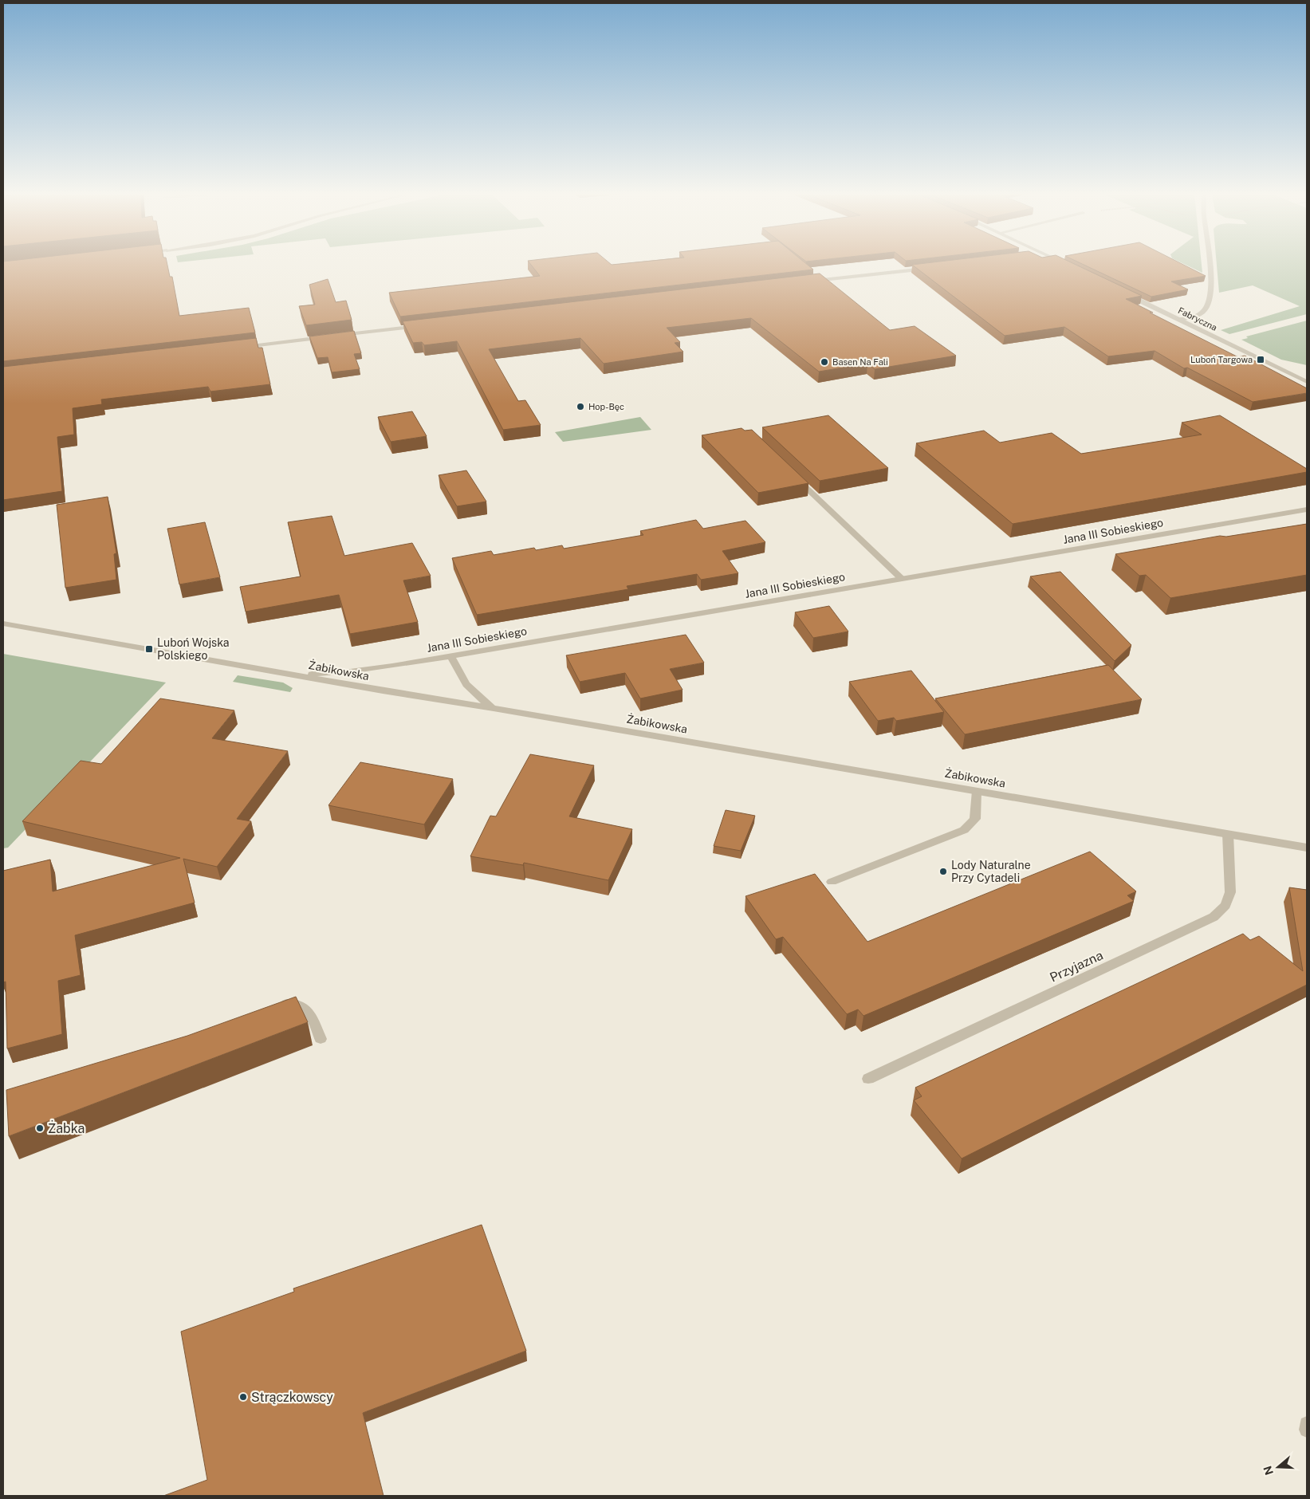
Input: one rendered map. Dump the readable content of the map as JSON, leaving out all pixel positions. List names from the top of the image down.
{
  "streets": {
    "street": [
      "Fabryczna",
      "Jana III Sobieskiego",
      "Żabikowska",
      "Przyjazna"
    ]
  },
  "crossings": [
    ["Jana III Sobieskiego", "Żabikowska"],
    ["Żabikowska", "Przyjazna"]
  ],
  "places": {
    "transit": ["Luboń Targowa", "Luboń Wojska Polskiego"],
    "other": [
      "Basen Na Fali",
      "Hop-Bęc",
      "Lody Naturalne Przy Cytadeli",
      "Żabka",
      "Strączkowscy"
    ]
  },
  "north": "left"
}
